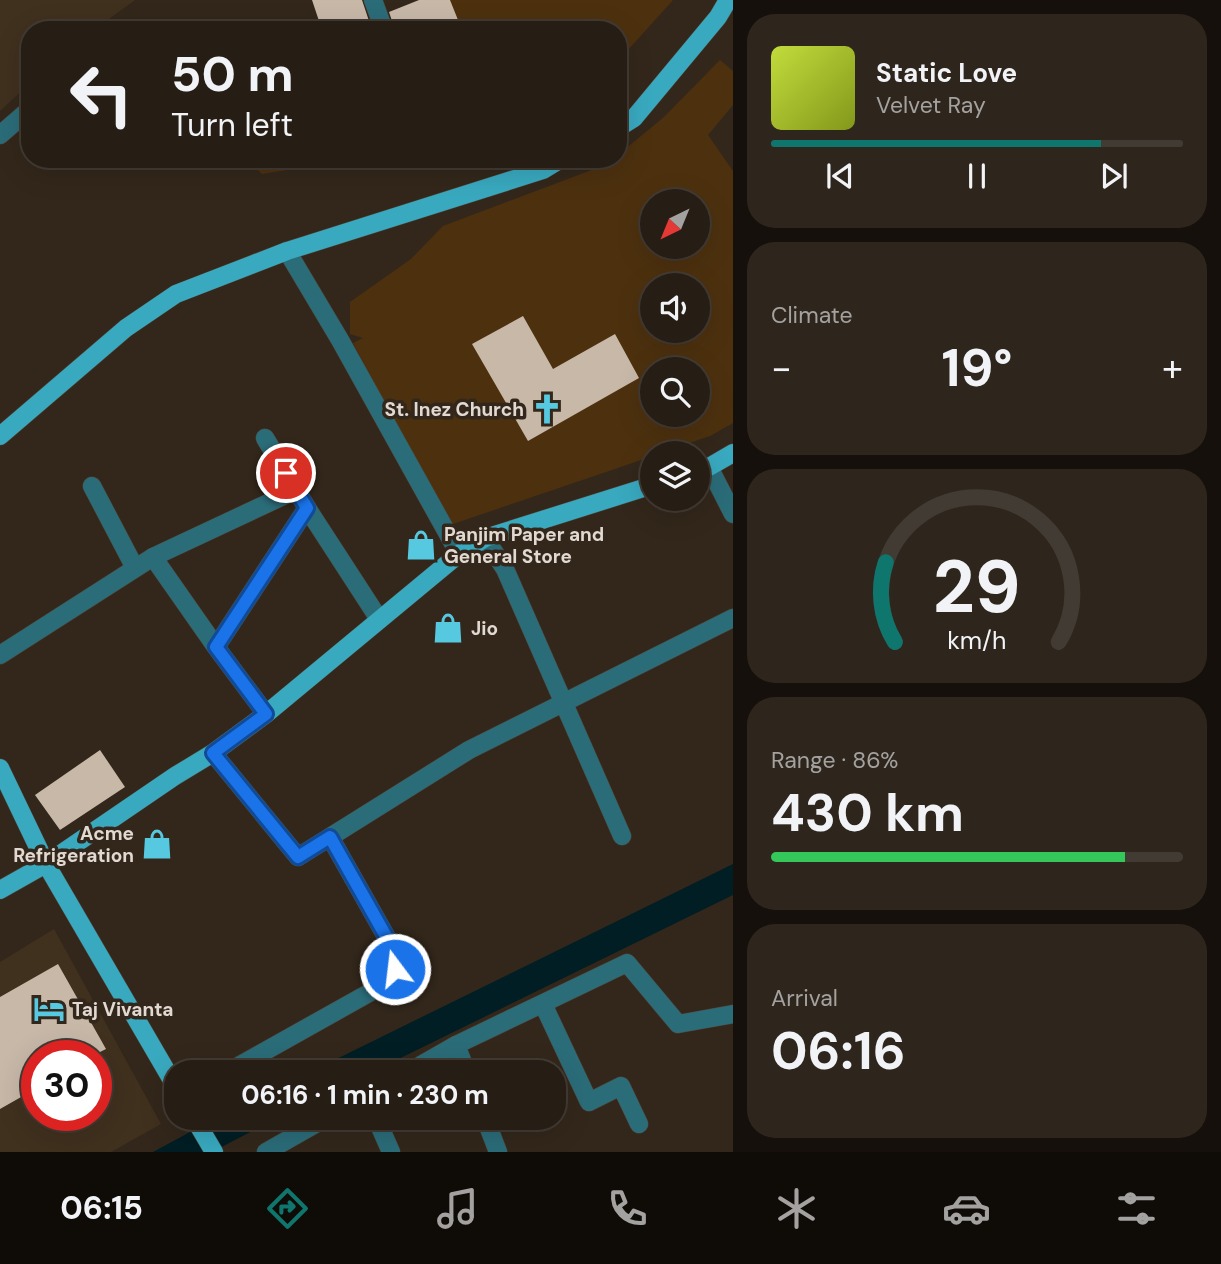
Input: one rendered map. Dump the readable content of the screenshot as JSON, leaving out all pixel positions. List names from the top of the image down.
{
  "places": {
    "church": ["St. Inez Church"],
    "shop": ["Panjim Paper and General Store", "Jio", "Acme Refrigeration"],
    "hotel": ["Taj Vivanta"]
  },
  "north": "bottom left",
  "page": {
    "turn": ["50 m", "Turn left"],
    "song": ["Static Love", "Velvet Ray"],
    "tile": [
      "Climate",
      ["Range · 86%", "430 km"],
      ["Arrival", "06:16"]
    ],
    "heat": ["−", "19°", "+"],
    "limit": "30",
    "trip": "06:16 · 1 min · 230 m",
    "tabs": "06:15",
    "gauge": ["29", "km/h"]
  }
}
